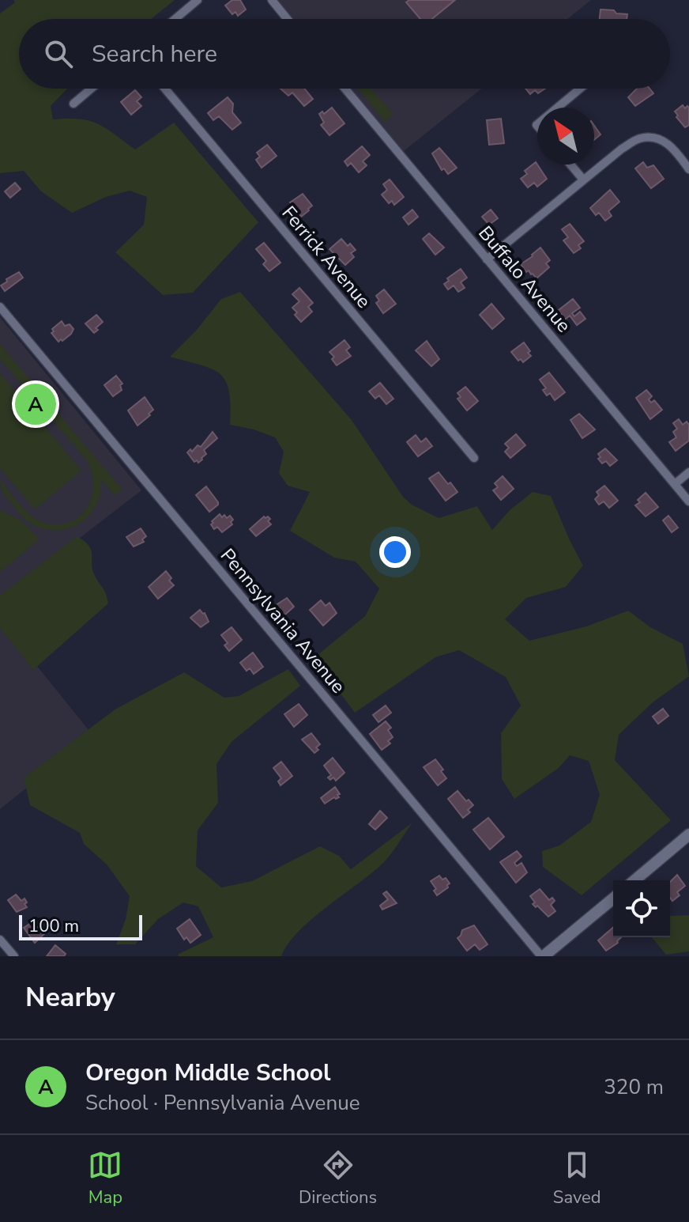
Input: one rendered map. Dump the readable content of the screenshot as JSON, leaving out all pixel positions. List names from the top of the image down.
{
  "streets": {
    "street": ["Ferrick Avenue", "Buffalo Avenue", "Pennsylvania Avenue"]
  },
  "scale_bar": "100 m",
  "north": "top left",
  "page": {
    "search": "Search here",
    "pins": "A",
    "scale": "100 m",
    "heading": "Nearby",
    "list": [
      {
        "mark": "A",
        "name": "Oregon Middle School",
        "note": "School · Pennsylvania Avenue",
        "value": "320 m"
      }
    ],
    "nav": ["Map", "Directions", "Saved"]
  }
}
